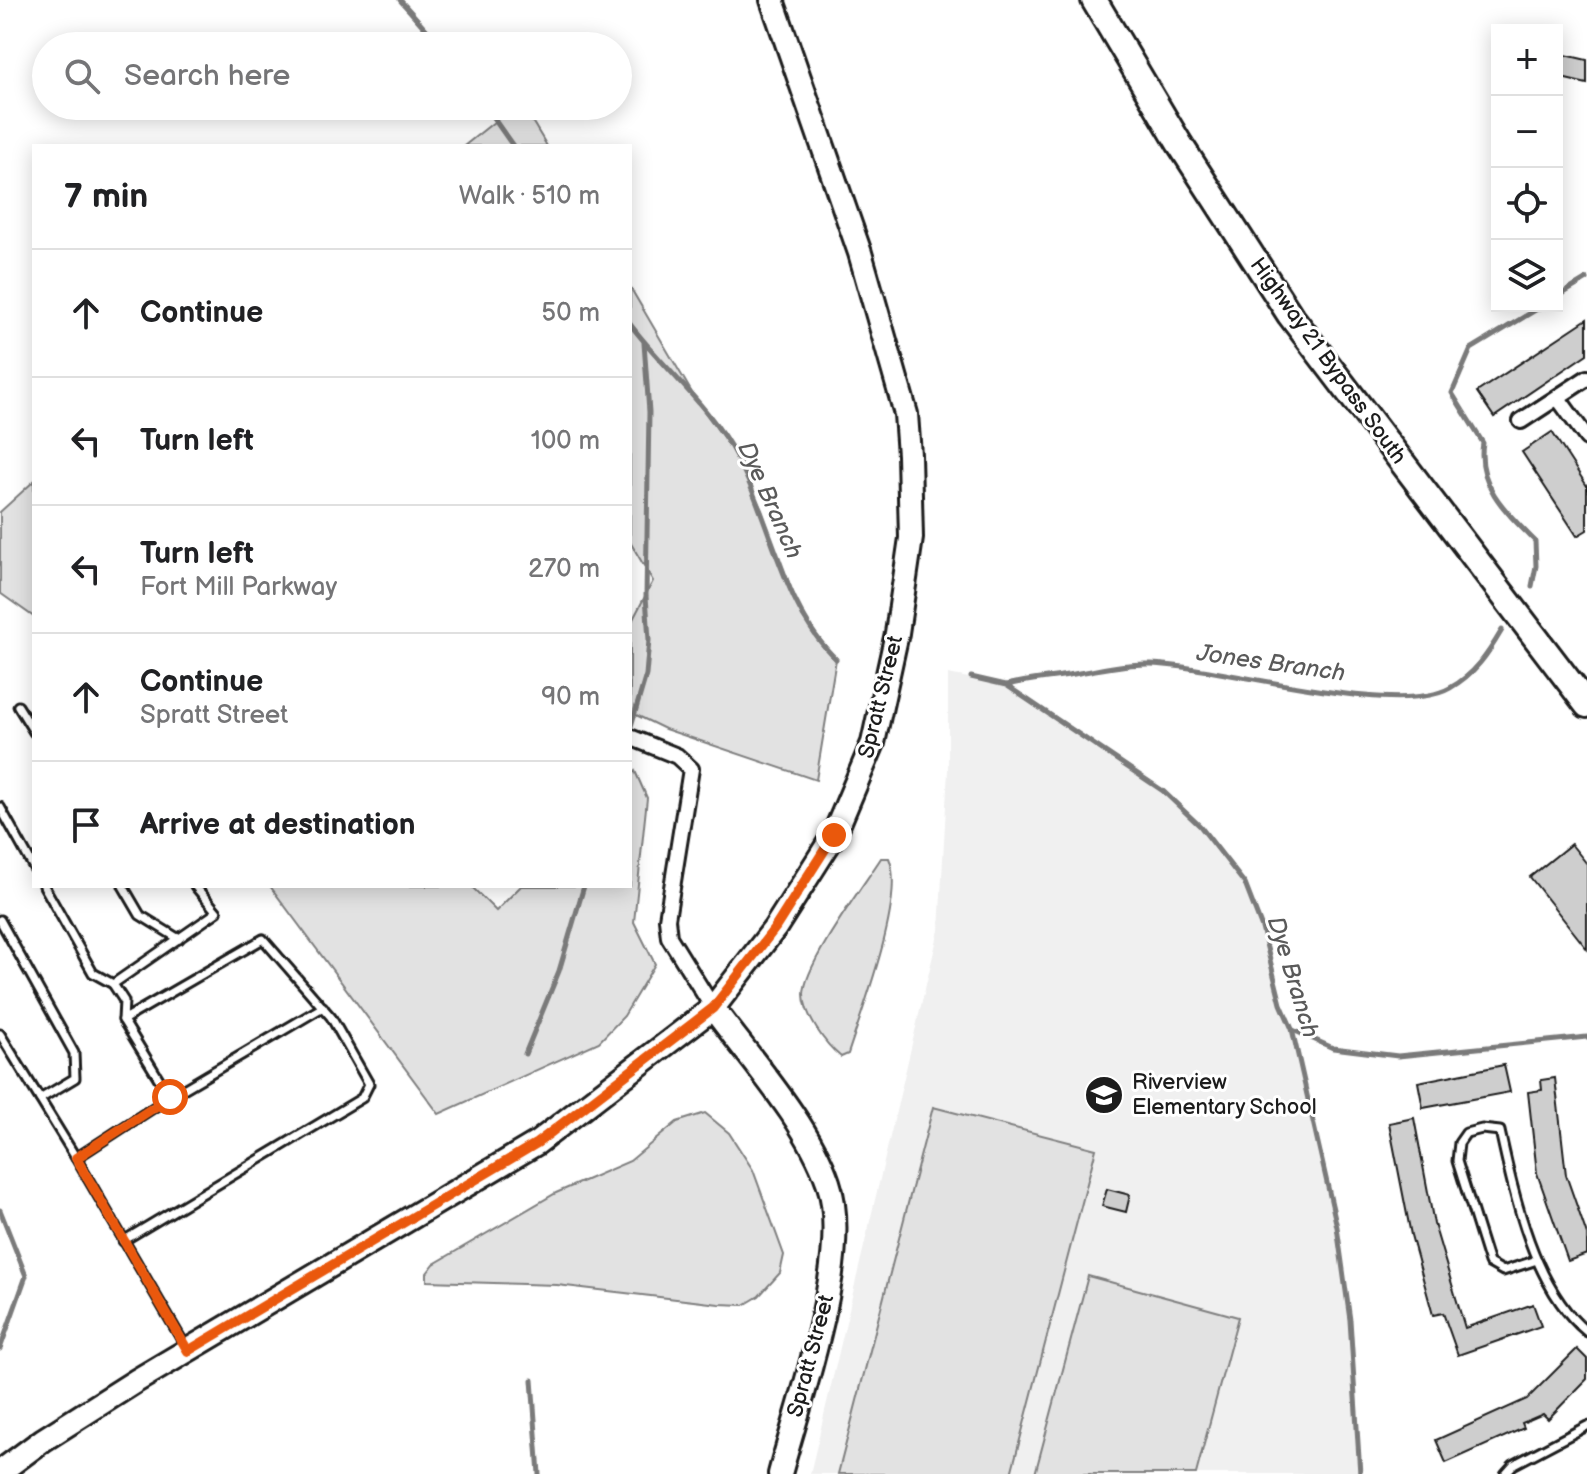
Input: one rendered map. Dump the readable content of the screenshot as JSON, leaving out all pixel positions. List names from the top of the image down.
{
  "streets": {
    "main road": ["Highway 21 Bypass South", "Spratt Street"]
  },
  "water": ["Dye Branch", "Jones Branch"],
  "places": {
    "school or university": ["Riverview Elementary School"]
  },
  "page": {
    "map_buttons": ["+", "−"],
    "search": "Search here",
    "heading": ["7 min", "Walk · 510 m"],
    "list": [
      ["Continue", "50 m"],
      ["Turn left", "100 m"],
      ["Turn left", "Fort Mill Parkway", "270 m"],
      ["Continue", "Spratt Street", "90 m"],
      "Arrive at destination"
    ]
  }
}
